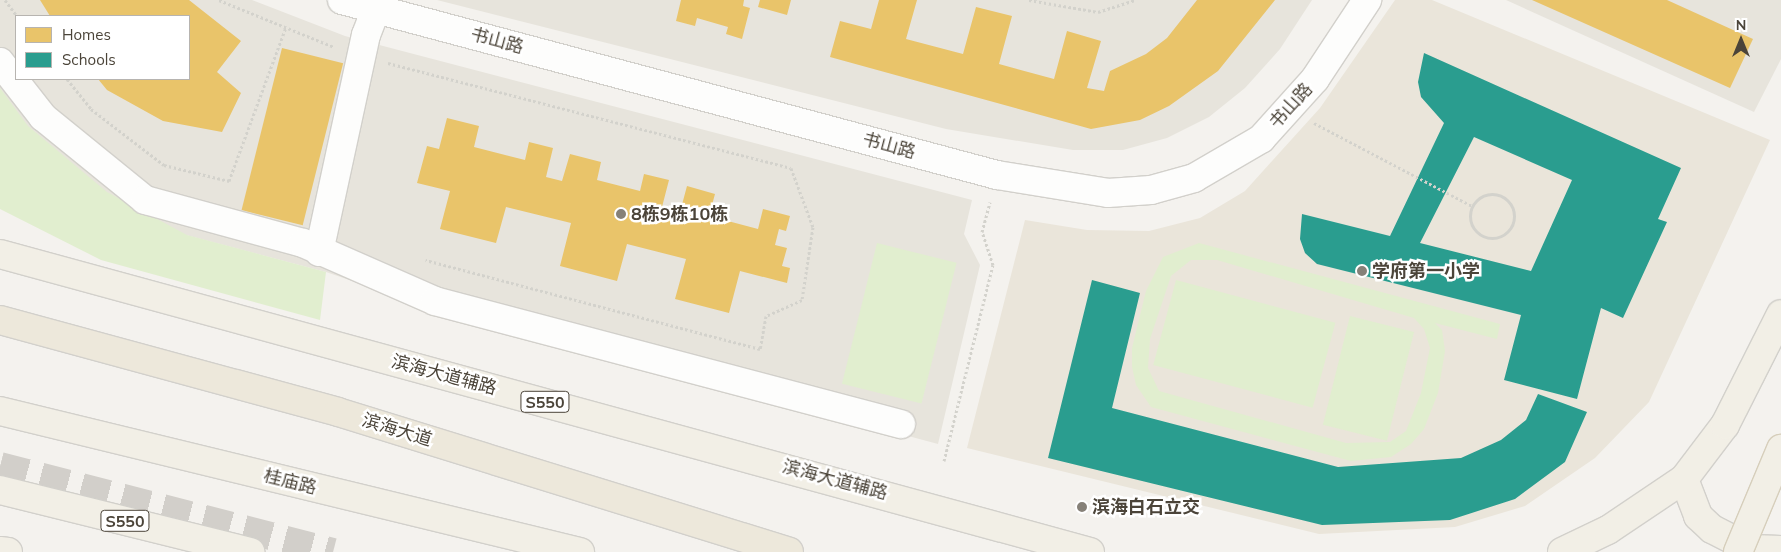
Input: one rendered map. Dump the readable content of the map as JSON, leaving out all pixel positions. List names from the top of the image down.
{
  "streets": {
    "highway": ["滨海大道"],
    "main road": ["滨海大道辅路", "S550", "桂庙路"],
    "street": ["书山路"]
  },
  "places": ["8栋9栋10栋", "学府第一小学", "滨海白石立交"],
  "legend": ["Homes", "Schools"],
  "north": "top"
}
